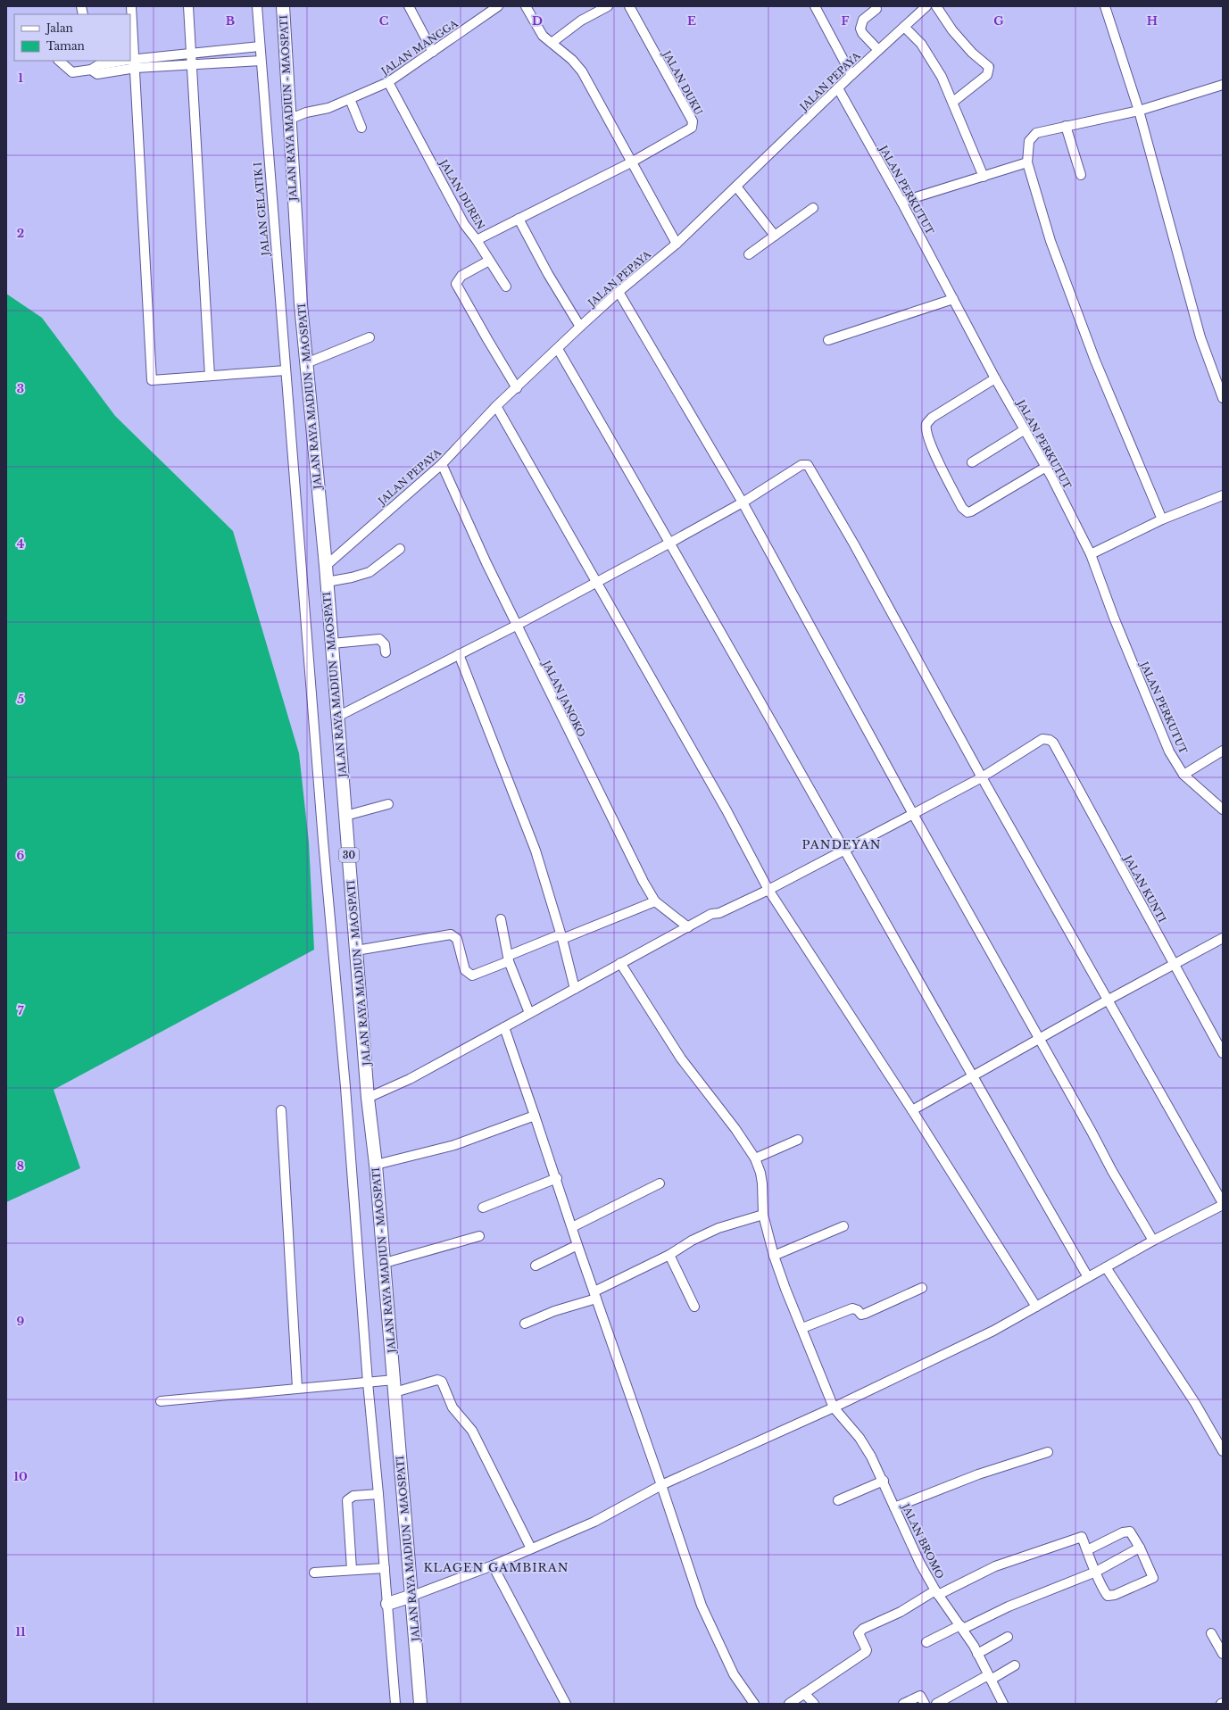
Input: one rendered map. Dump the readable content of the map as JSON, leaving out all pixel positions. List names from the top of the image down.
{
  "streets": {
    "highway": ["JALAN RAYA MADIUN - MAOSPATI", "30"],
    "street": [
      "JALAN MANGGA",
      "JALAN PEPAYA",
      "JALAN DUKU",
      "JALAN PERKUTUT",
      "JALAN DUREN",
      "JALAN GELATIK I",
      "JALAN JANOKO",
      "JALAN KUNTI",
      "JALAN BROMO"
    ]
  },
  "crossings": [
    ["JALAN MANGGA", "JALAN RAYA MADIUN - MAOSPATI"],
    ["JALAN MANGGA", "JALAN DUREN"],
    ["JALAN PEPAYA", "JALAN RAYA MADIUN - MAOSPATI"],
    ["JALAN PEPAYA", "JALAN PERKUTUT"],
    ["JALAN PEPAYA", "JALAN JANOKO"],
    ["JALAN DUKU", "JALAN DUREN"]
  ],
  "districts": ["PANDEYAN", "KLAGEN GAMBIRAN"],
  "legend": ["Jalan", "Taman"],
  "grid": {
    "columns": [
      "B",
      "C",
      "D",
      "E",
      "F",
      "G",
      "H"
    ],
    "rows": [
      "1",
      "2",
      "3",
      "4",
      "5",
      "6",
      "7",
      "8",
      "9",
      "10",
      "11"
    ]
  }
}
